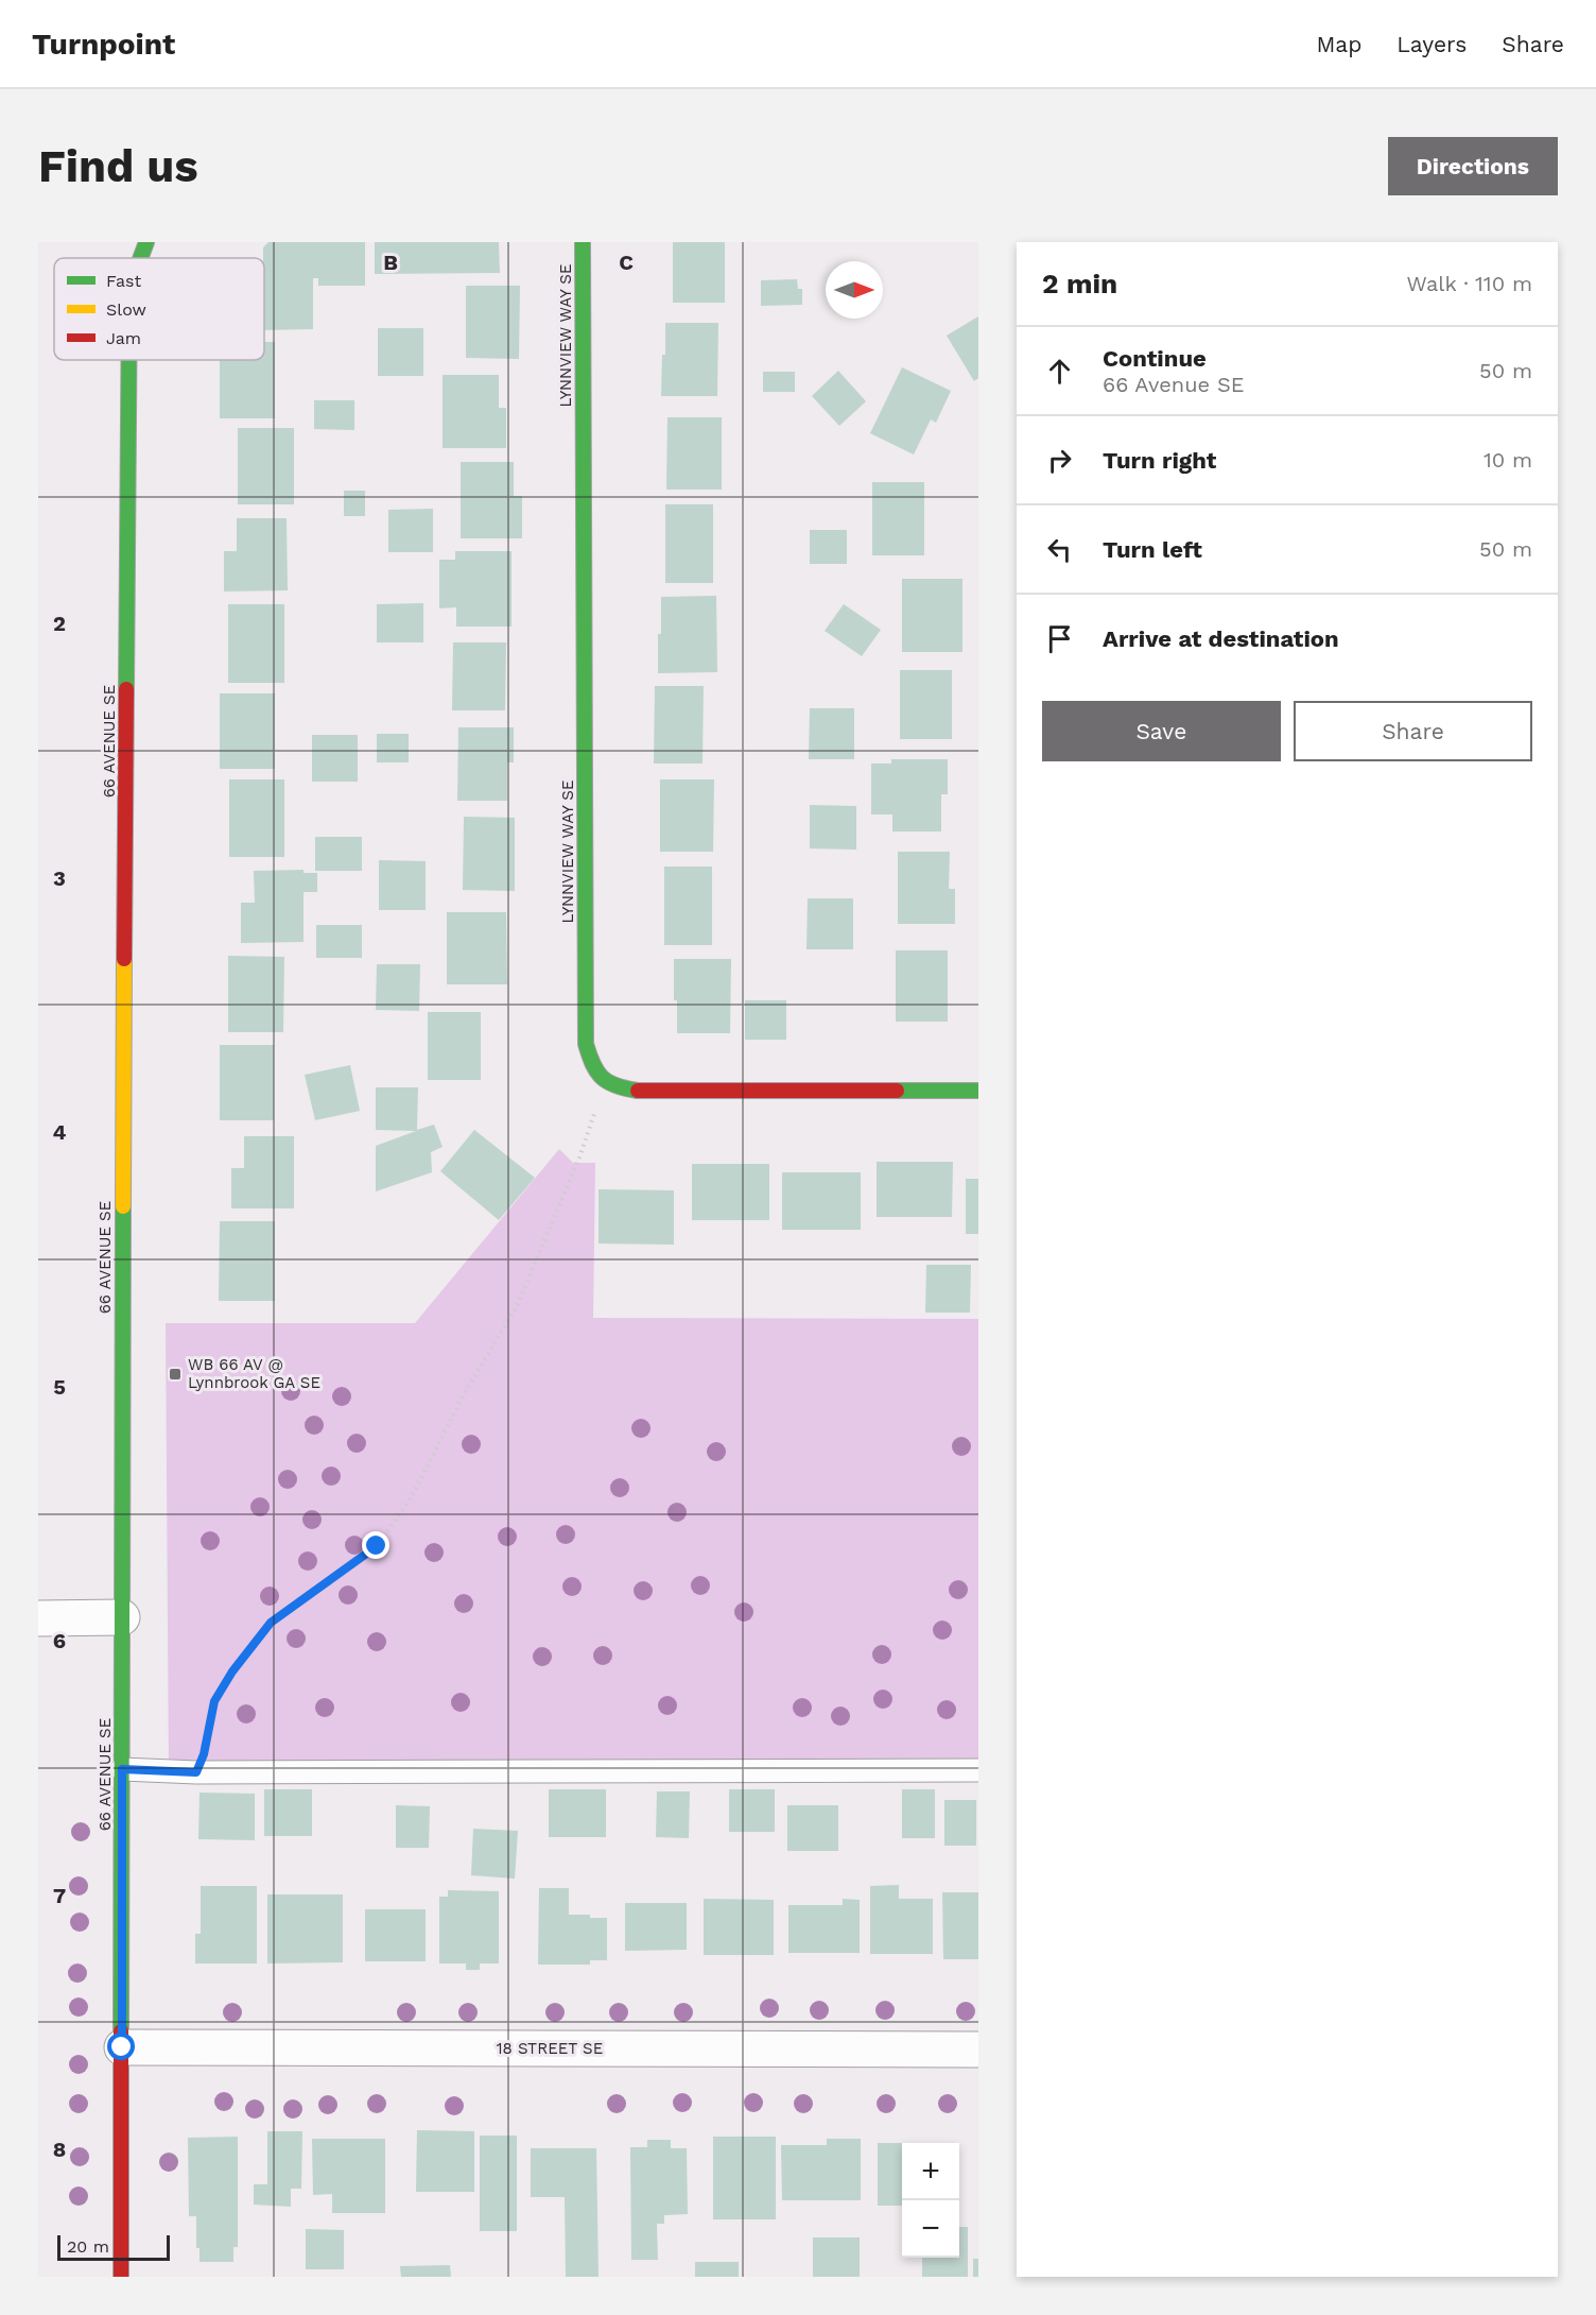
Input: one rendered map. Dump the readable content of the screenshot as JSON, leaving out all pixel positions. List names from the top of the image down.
{
  "streets": {
    "street": ["LYNNVIEW WAY SE", "66 AVENUE SE", "18 STREET SE"]
  },
  "crossings": [
    ["66 AVENUE SE", "18 STREET SE"]
  ],
  "places": {
    "transit": ["WB 66 AV @ Lynnbrook GA SE"]
  },
  "legend": ["Fast", "Slow", "Jam"],
  "scale_bar": "20 m",
  "north": "right",
  "page": {
    "header": "Turnpoint",
    "nav": ["Map", "Layers", "Share"],
    "buttons": [
      "Directions",
      ["Save", "Share"]
    ],
    "title": "Find us",
    "heading": ["2 min", "Walk · 110 m"],
    "list": [
      ["Continue", "66 Avenue SE", "50 m"],
      ["Turn right", "10 m"],
      ["Turn left", "50 m"],
      "Arrive at destination"
    ],
    "map_buttons": ["+", "−"],
    "scale": "20 m"
  },
  "grid": {
    "columns": ["B", "C"],
    "rows": [
      "2",
      "3",
      "4",
      "5",
      "6",
      "7",
      "8"
    ]
  }
}
